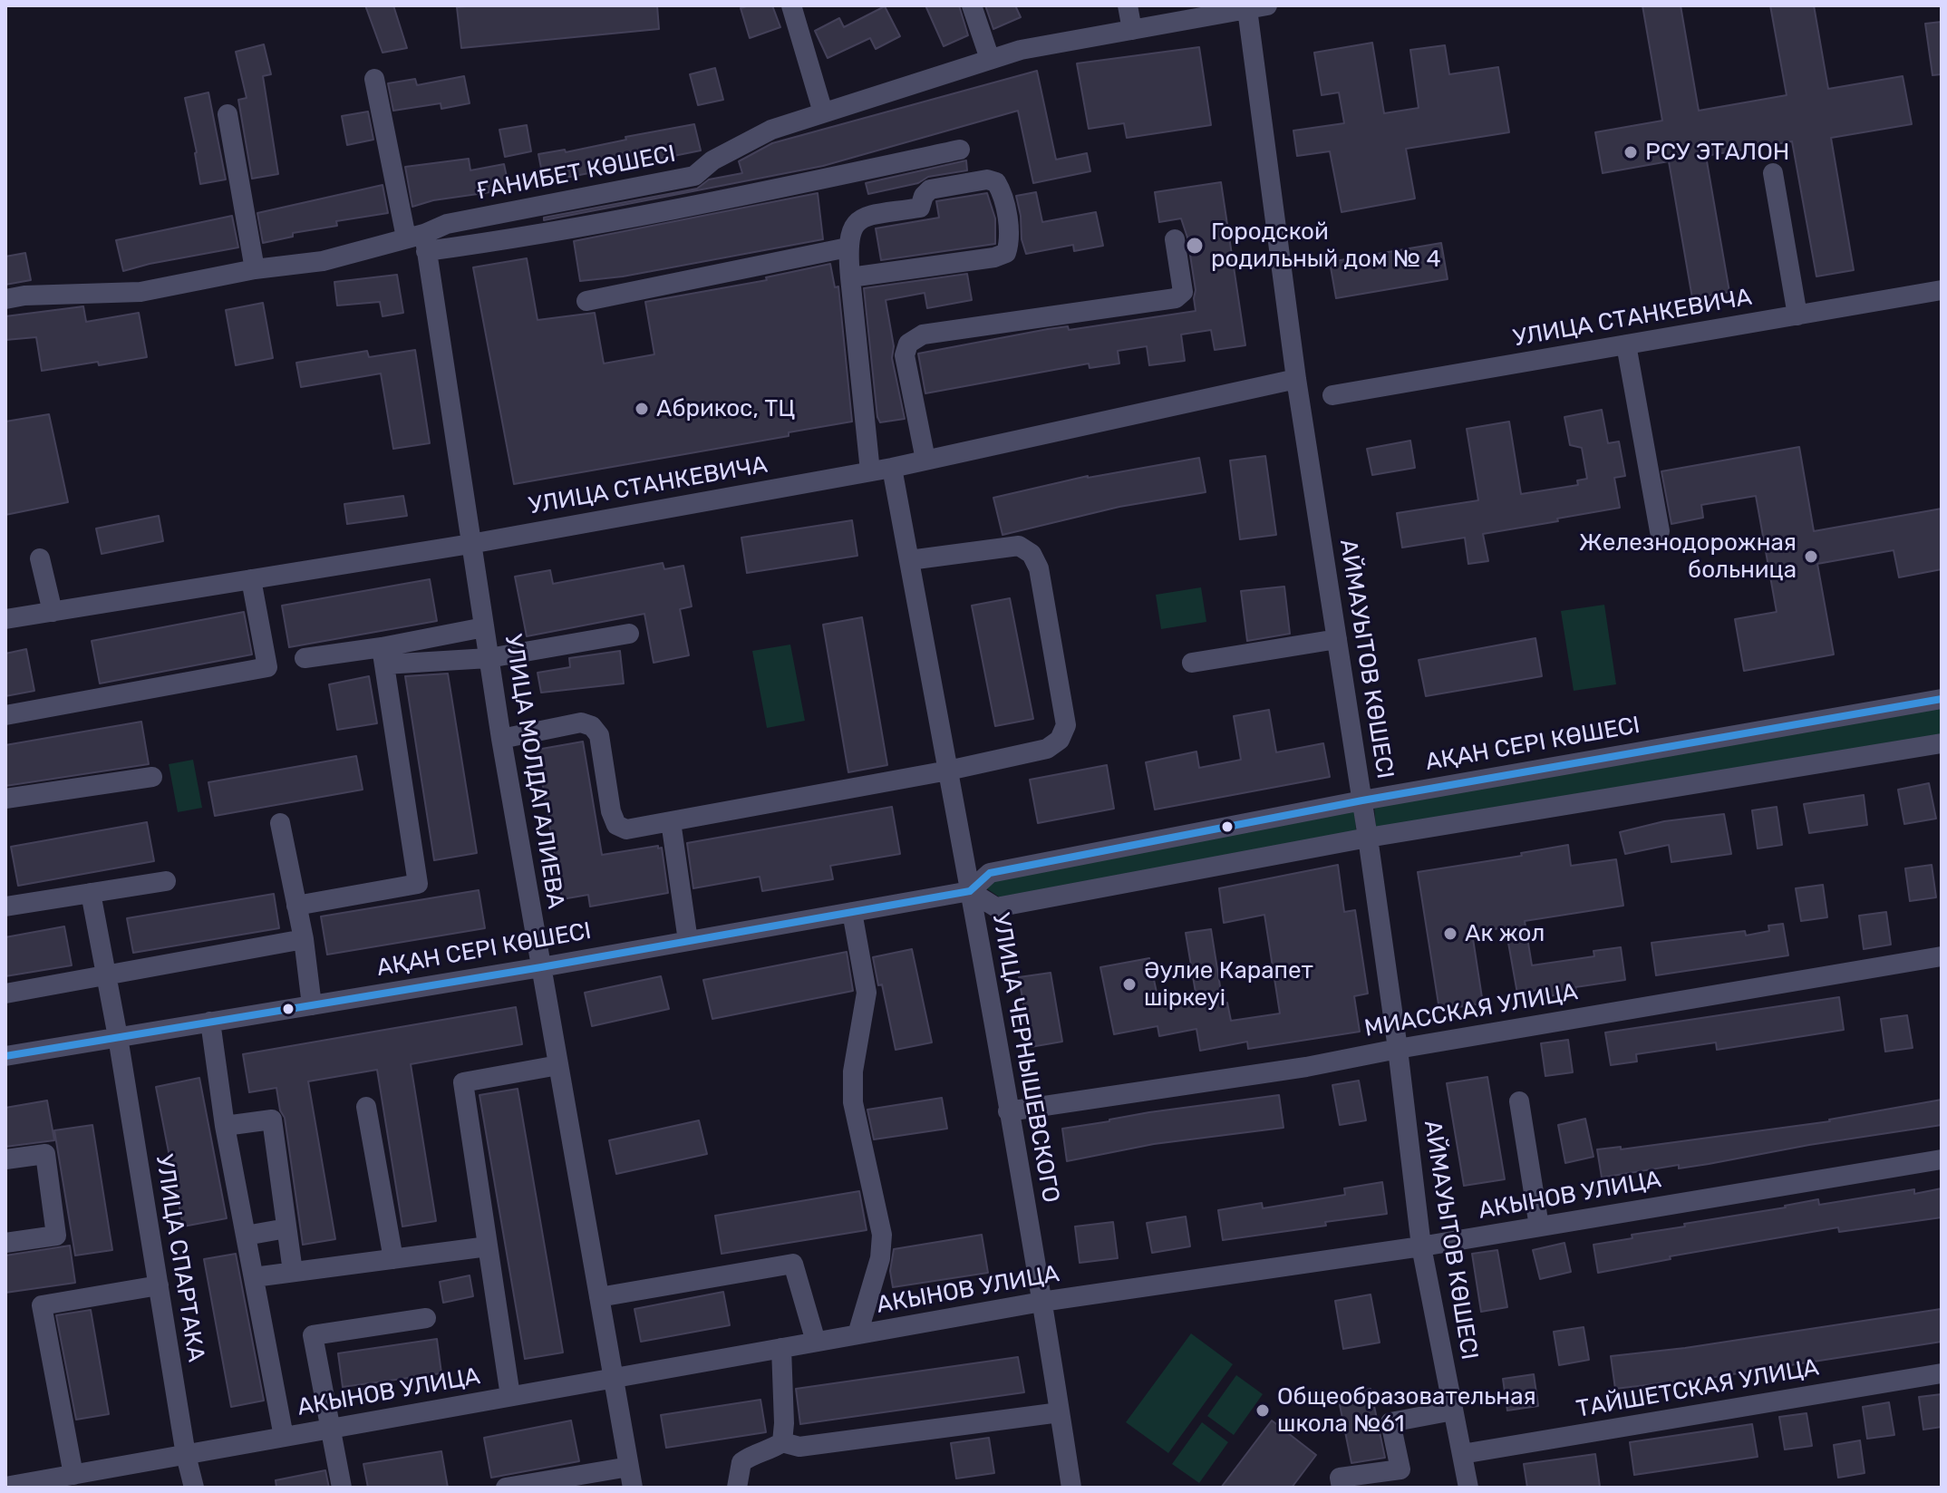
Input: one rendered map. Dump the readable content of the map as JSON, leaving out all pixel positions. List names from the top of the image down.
{
  "streets": {
    "street": [
      "ҒАНИБЕТ КӨШЕСІ",
      "УЛИЦА СТАНКЕВИЧА",
      "АЙМАУЫТОВ КӨШЕСІ",
      "АҚАН СЕРІ КӨШЕСІ",
      "УЛИЦА МОЛДАГАЛИЕВА",
      "МИАССКАЯ УЛИЦА",
      "УЛИЦА ЧЕРНЫШЕВСКОГО",
      "АКЫНОВ УЛИЦА",
      "УЛИЦА СПАРТАКА",
      "ТАЙШЕТСКАЯ УЛИЦА"
    ]
  },
  "crossings": [
    ["ҒАНИБЕТ КӨШЕСІ", "АЙМАУЫТОВ КӨШЕСІ"],
    ["ҒАНИБЕТ КӨШЕСІ", "УЛИЦА МОЛДАГАЛИЕВА"],
    ["УЛИЦА СТАНКЕВИЧА", "АЙМАУЫТОВ КӨШЕСІ"],
    ["УЛИЦА СТАНКЕВИЧА", "УЛИЦА МОЛДАГАЛИЕВА"],
    ["УЛИЦА СТАНКЕВИЧА", "УЛИЦА ЧЕРНЫШЕВСКОГО"],
    ["АЙМАУЫТОВ КӨШЕСІ", "АҚАН СЕРІ КӨШЕСІ"],
    ["АЙМАУЫТОВ КӨШЕСІ", "МИАССКАЯ УЛИЦА"],
    ["АЙМАУЫТОВ КӨШЕСІ", "АКЫНОВ УЛИЦА"],
    ["АЙМАУЫТОВ КӨШЕСІ", "ТАЙШЕТСКАЯ УЛИЦА"],
    ["АҚАН СЕРІ КӨШЕСІ", "УЛИЦА МОЛДАГАЛИЕВА"],
    ["АҚАН СЕРІ КӨШЕСІ", "УЛИЦА ЧЕРНЫШЕВСКОГО"],
    ["АҚАН СЕРІ КӨШЕСІ", "УЛИЦА СПАРТАКА"],
    ["УЛИЦА МОЛДАГАЛИЕВА", "АКЫНОВ УЛИЦА"],
    ["МИАССКАЯ УЛИЦА", "УЛИЦА ЧЕРНЫШЕВСКОГО"],
    ["УЛИЦА ЧЕРНЫШЕВСКОГО", "АКЫНОВ УЛИЦА"],
    ["АКЫНОВ УЛИЦА", "УЛИЦА СПАРТАКА"]
  ],
  "places": [
    "РСУ ЭТАЛОН",
    "Городской родильный дом № 4",
    "Абрикос, ТЦ",
    "Железнодорожная больница",
    "Ак жол",
    "Әулие Карапет шіркеуі",
    "Общеобразовательная школа №61"
  ]
}
